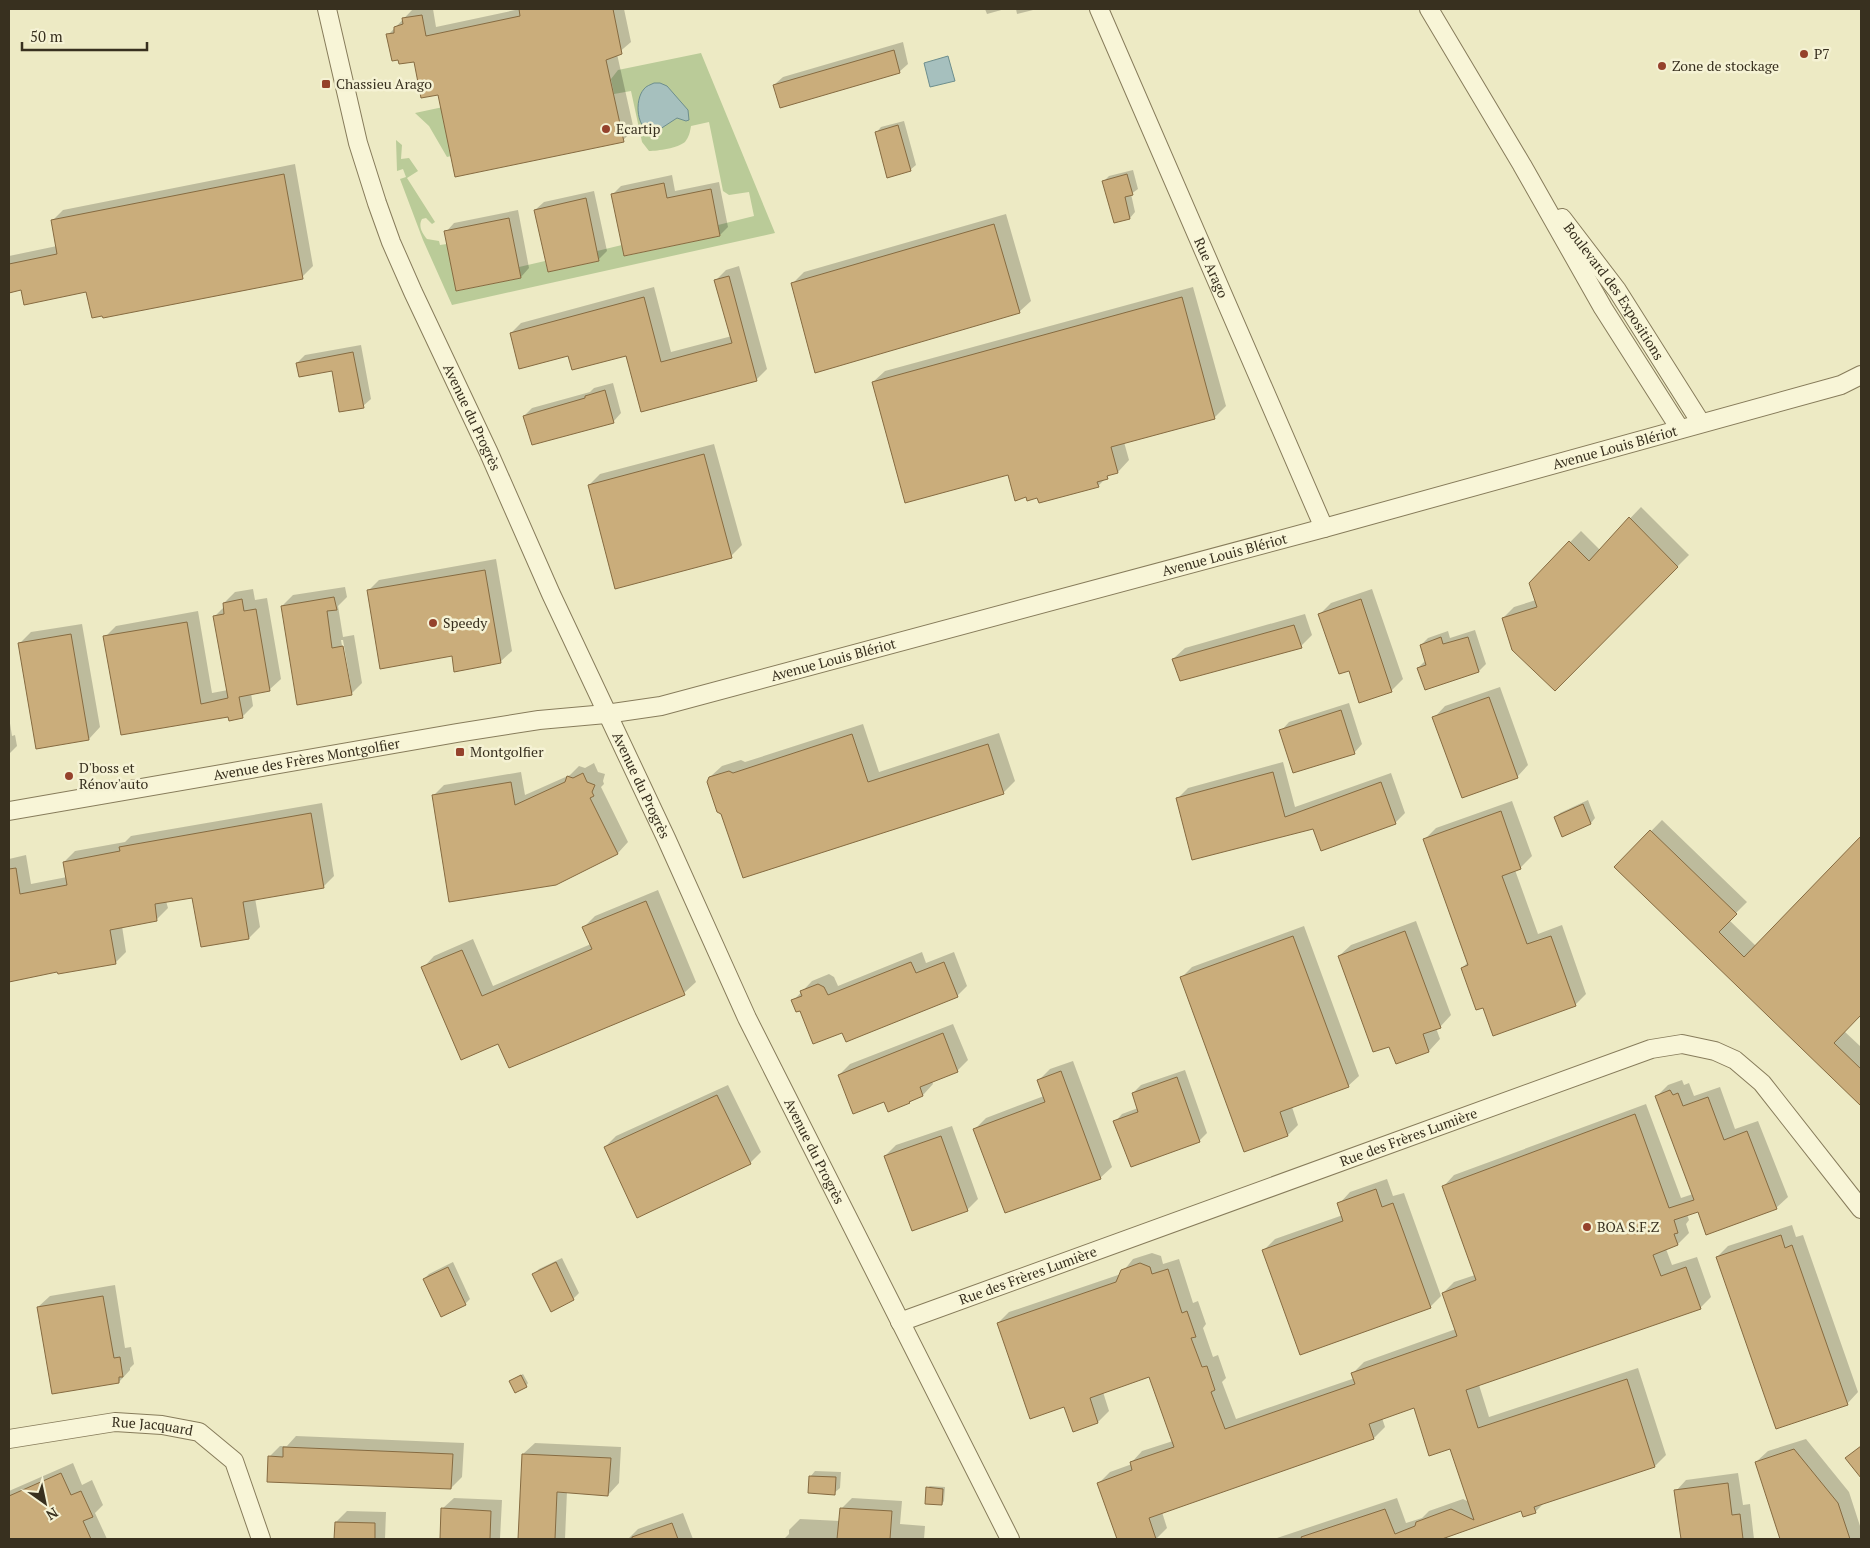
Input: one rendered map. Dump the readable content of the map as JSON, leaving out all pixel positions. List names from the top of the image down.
{
  "streets": {
    "street": [
      "Rue Arago",
      "Boulevard des Expositions",
      "Avenue du Progrès",
      "Avenue Louis Blériot",
      "Avenue des Frères Montgolfier",
      "Rue des Frères Lumière",
      "Rue Jacquard"
    ]
  },
  "crossings": [
    ["Rue Arago", "Avenue Louis Blériot"],
    ["Boulevard des Expositions", "Avenue Louis Blériot"],
    ["Avenue du Progrès", "Avenue Louis Blériot"],
    ["Avenue du Progrès", "Avenue des Frères Montgolfier"],
    ["Avenue du Progrès", "Rue des Frères Lumière"],
    ["Avenue Louis Blériot", "Avenue des Frères Montgolfier"]
  ],
  "places": {
    "other": [
      "P7",
      "Zone de stockage",
      "Ecartip",
      "Speedy",
      "D'boss et Rénov'auto",
      "BOA S.F.Z"
    ],
    "transit": ["Chassieu Arago", "Montgolfier"]
  },
  "scale_bar": "50 m",
  "north": "bottom right"
}
